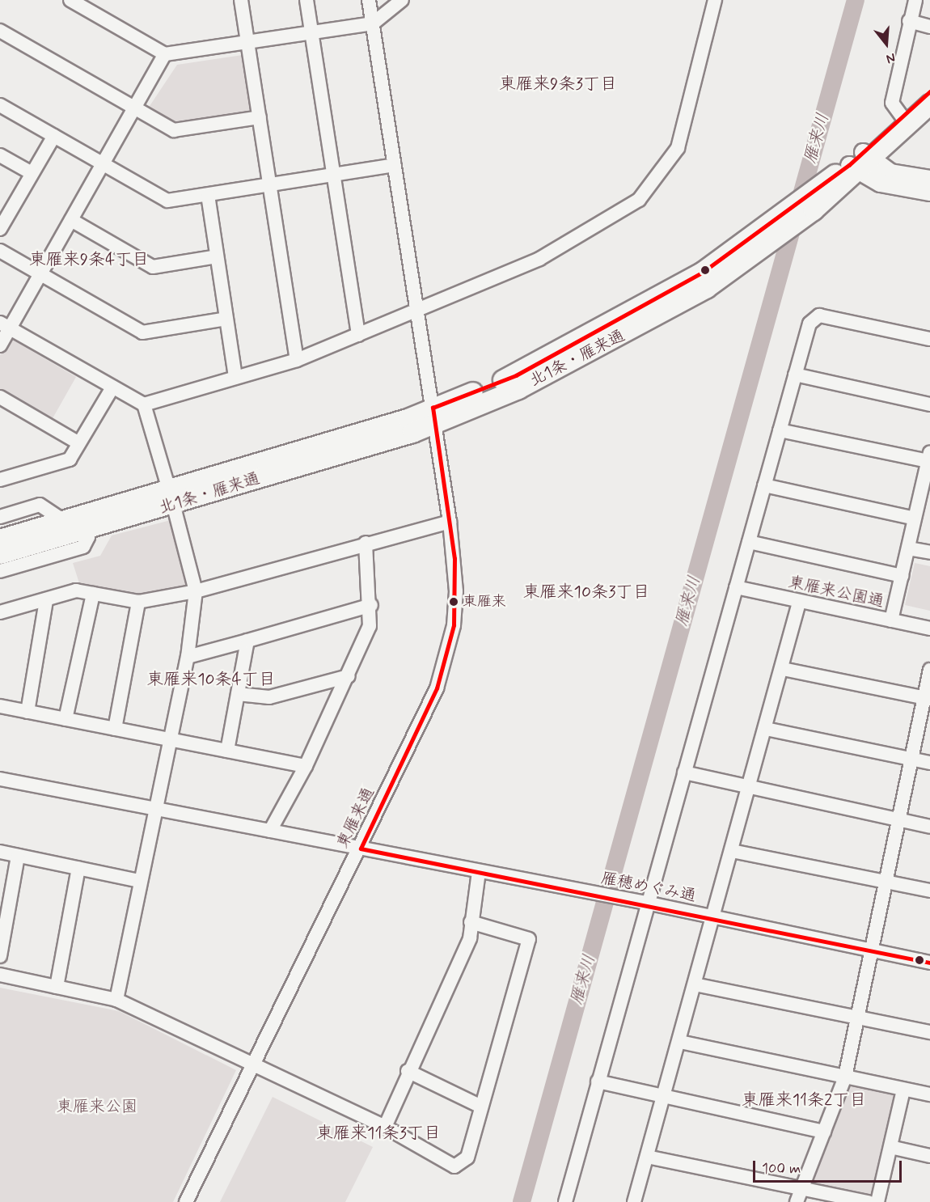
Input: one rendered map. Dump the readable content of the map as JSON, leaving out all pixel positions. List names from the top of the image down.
{
  "streets": {
    "highway": ["北1条・雁来通"],
    "street": ["東雁来公園通", "東雁来通", "雁穂めぐみ通"]
  },
  "crossings": [
    ["北1条・雁来通", "東雁来通"],
    ["東雁来通", "雁穂めぐみ通"]
  ],
  "districts": [
    "東雁来9条3丁目",
    "東雁来9条4丁目",
    "東雁来10条3丁目",
    "東雁来10条4丁目",
    "東雁来11条2丁目",
    "東雁来11条3丁目"
  ],
  "water": ["雁来川"],
  "parks": ["東雁来公園"],
  "places": ["東雁来"],
  "scale_bar": "100 m",
  "north": "bottom"
}
